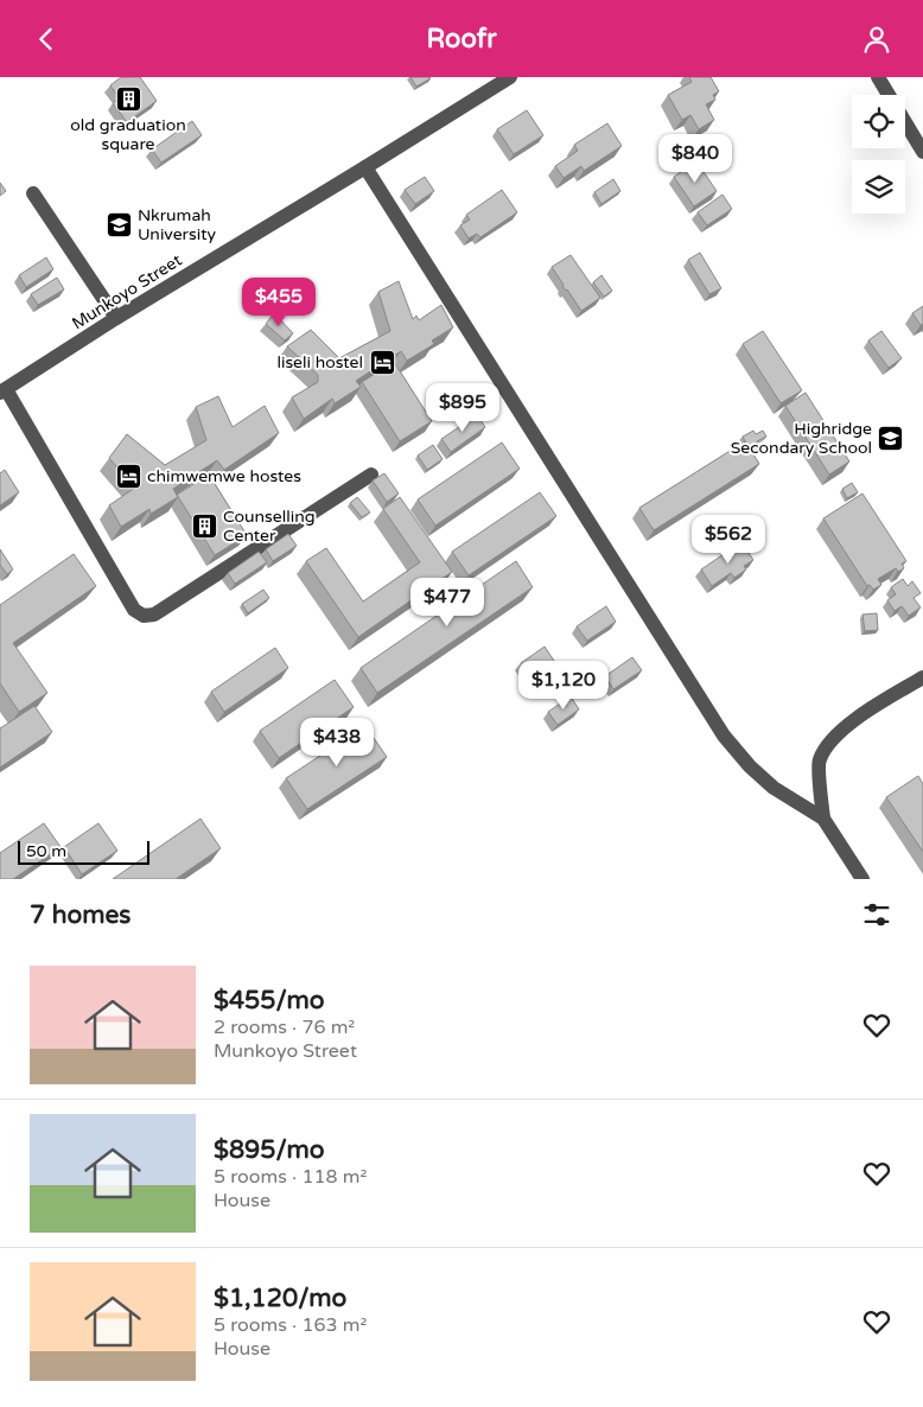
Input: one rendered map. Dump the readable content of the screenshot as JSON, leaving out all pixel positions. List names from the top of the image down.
{
  "streets": {
    "street": ["Munkoyo Street"]
  },
  "places": {
    "building": ["old graduation square", "Counselling Center"],
    "school or university": ["Nkrumah University", "Highridge Secondary School"],
    "hotel": ["liseli hostel", "chimwemwe hostes"]
  },
  "scale_bar": "50 m",
  "page": {
    "header": "Roofr",
    "price": [
      "$840",
      "$455",
      "$895",
      "$562",
      "$477",
      "$1,120",
      "$438"
    ],
    "scale": "50 m",
    "heading": "7 homes",
    "list": [
      {
        "name": "$455/mo",
        "note": "2 rooms · 76 m² · Munkoyo Street"
      },
      {
        "name": "$895/mo",
        "note": "5 rooms · 118 m² · House"
      },
      {
        "name": "$1,120/mo",
        "note": "5 rooms · 163 m² · House"
      }
    ]
  }
}
